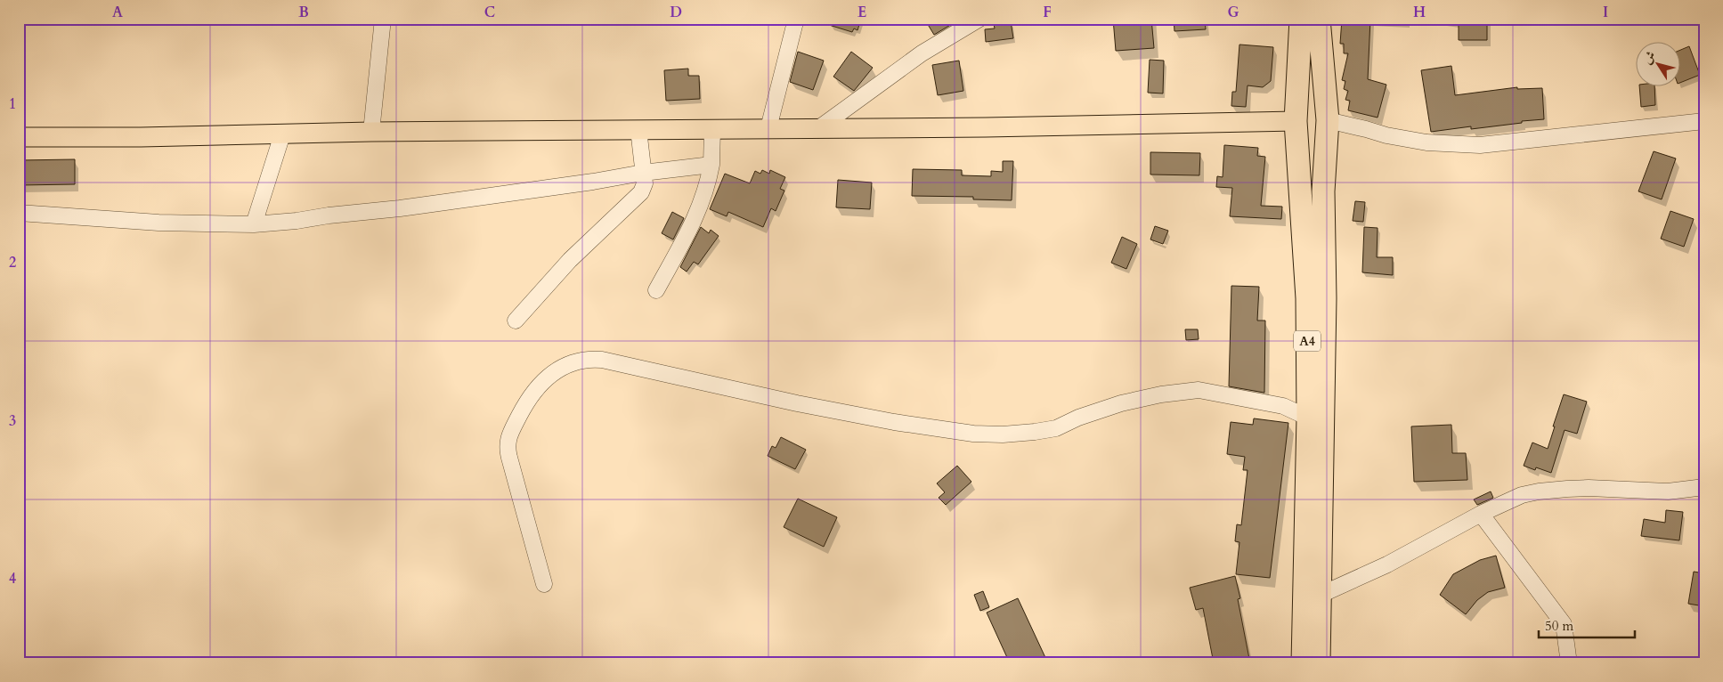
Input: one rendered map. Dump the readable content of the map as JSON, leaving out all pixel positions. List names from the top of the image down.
{
  "streets": {
    "highway": ["A4"]
  },
  "scale_bar": "50 m",
  "north": "top left",
  "grid": {
    "columns": [
      "A",
      "B",
      "C",
      "D",
      "E",
      "F",
      "G",
      "H",
      "I"
    ],
    "rows": [
      "1",
      "2",
      "3",
      "4"
    ]
  }
}
